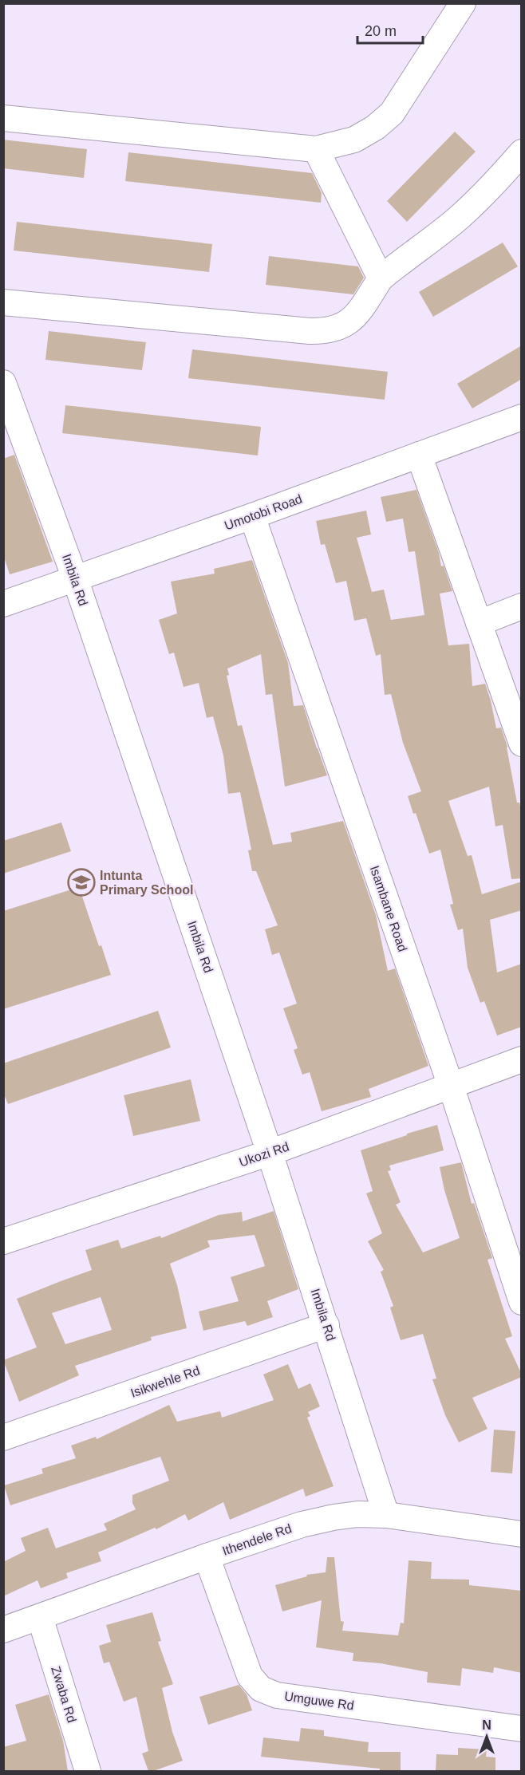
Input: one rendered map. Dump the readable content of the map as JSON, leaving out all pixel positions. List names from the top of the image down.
{
  "streets": {
    "street": [
      "Umotobi Road",
      "Imbila Rd",
      "Isambane Road",
      "Ukozi Rd",
      "Isikwehle Rd",
      "Ithendele Rd",
      "Zwaba Rd",
      "Umguwe Rd"
    ]
  },
  "crossings": [
    ["Umotobi Road", "Imbila Rd"],
    ["Umotobi Road", "Isambane Road"],
    ["Imbila Rd", "Ukozi Rd"],
    ["Imbila Rd", "Isikwehle Rd"],
    ["Imbila Rd", "Ithendele Rd"],
    ["Isambane Road", "Ukozi Rd"],
    ["Ithendele Rd", "Zwaba Rd"],
    ["Ithendele Rd", "Umguwe Rd"]
  ],
  "places": {
    "school or university": ["Intunta Primary School"]
  },
  "scale_bar": "20 m",
  "north": "top"
}
